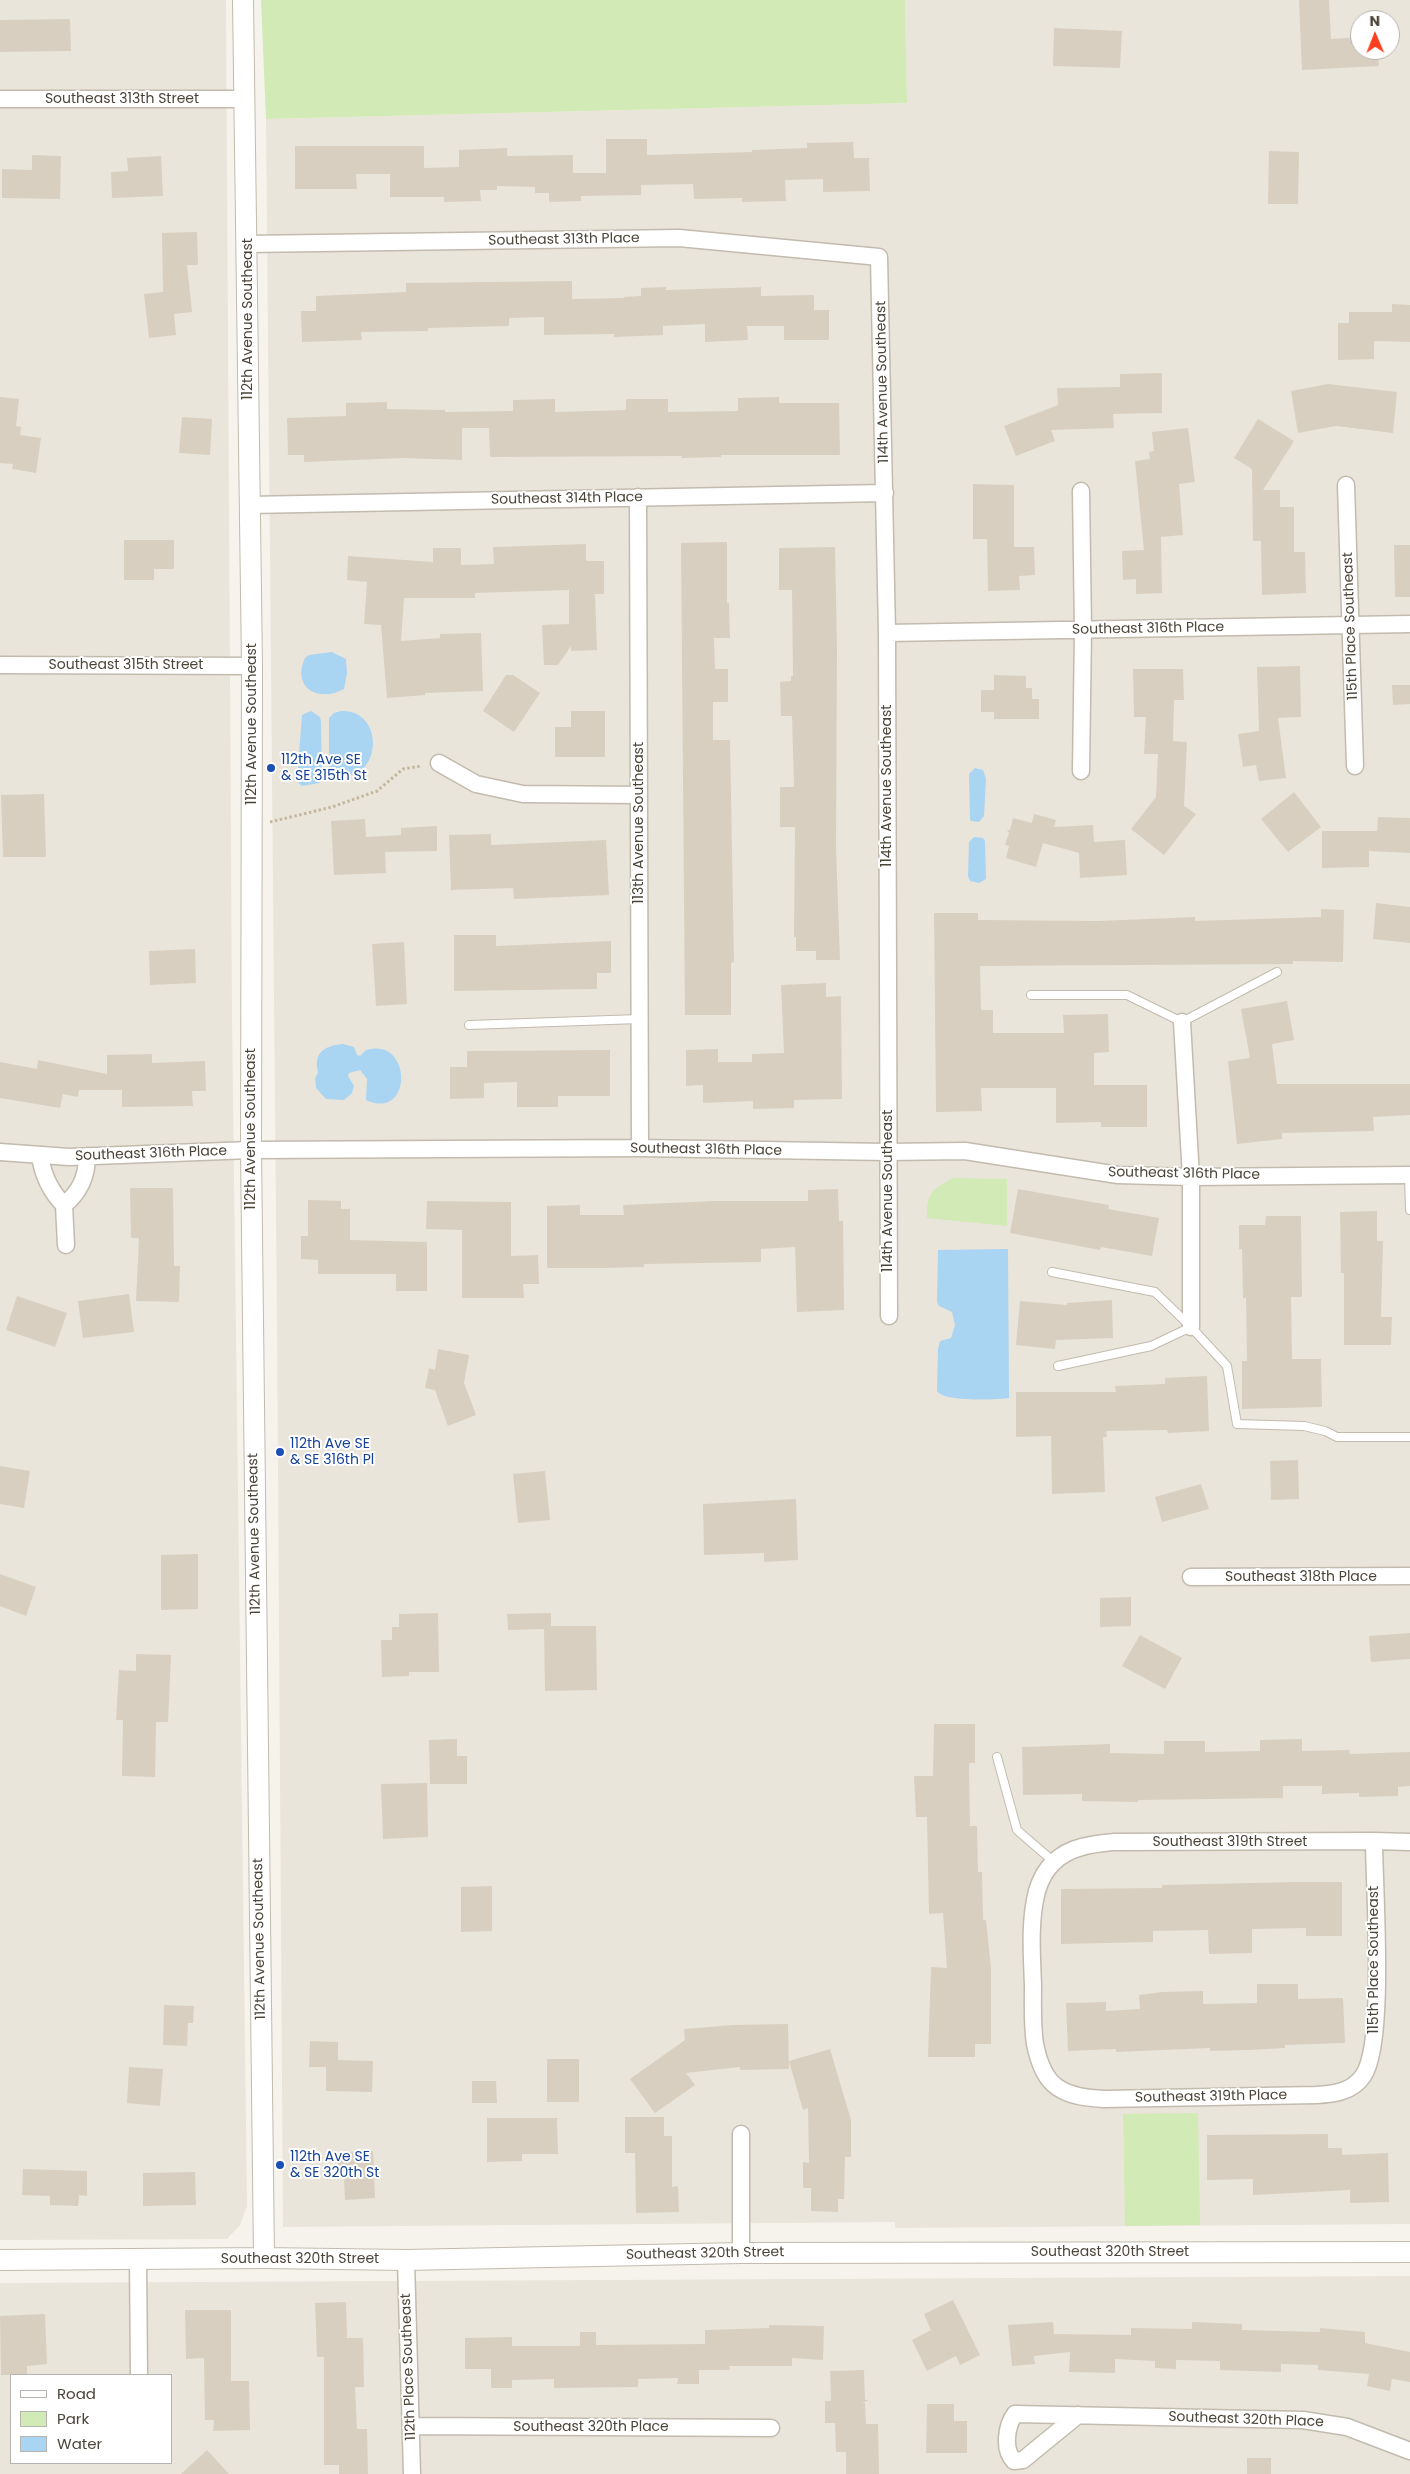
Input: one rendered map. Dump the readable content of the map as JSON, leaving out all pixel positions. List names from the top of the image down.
{
  "streets": {
    "street": [
      "Southeast 313th Street",
      "Southeast 313th Place",
      "112th Avenue Southeast",
      "114th Avenue Southeast",
      "Southeast 314th Place",
      "115th Place Southeast",
      "Southeast 316th Place",
      "Southeast 315th Street",
      "113th Avenue Southeast",
      "Southeast 318th Place",
      "Southeast 319th Street",
      "Southeast 319th Place",
      "Southeast 320th Street",
      "112th Place Southeast",
      "Southeast 320th Place"
    ]
  },
  "crossings": [
    ["Southeast 313th Street", "112th Avenue Southeast"],
    ["Southeast 313th Place", "112th Avenue Southeast"],
    ["Southeast 313th Place", "114th Avenue Southeast"],
    ["112th Avenue Southeast", "Southeast 314th Place"],
    ["112th Avenue Southeast", "Southeast 316th Place"],
    ["112th Avenue Southeast", "Southeast 315th Street"],
    ["112th Avenue Southeast", "Southeast 320th Street"],
    ["114th Avenue Southeast", "Southeast 314th Place"],
    ["114th Avenue Southeast", "Southeast 316th Place"],
    ["Southeast 314th Place", "113th Avenue Southeast"],
    ["115th Place Southeast", "Southeast 316th Place"],
    ["115th Place Southeast", "Southeast 319th Street"],
    ["115th Place Southeast", "Southeast 319th Place"],
    ["Southeast 316th Place", "113th Avenue Southeast"],
    ["Southeast 319th Street", "Southeast 319th Place"],
    ["Southeast 320th Street", "112th Place Southeast"],
    ["112th Place Southeast", "Southeast 320th Place"]
  ],
  "places": ["112th Ave SE & SE 315th St", "112th Ave SE & SE 316th Pl", "112th Ave SE & SE 320th St"],
  "legend": ["Road", "Park", "Water"],
  "north": "top"
}
